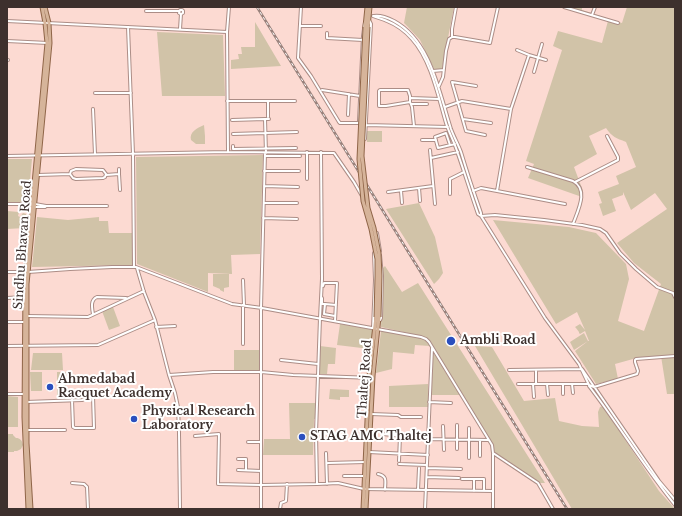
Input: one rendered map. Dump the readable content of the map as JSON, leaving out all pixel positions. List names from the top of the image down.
{
  "streets": {
    "main road": ["Sindhu Bhavan Road", "Thaltej Road"]
  },
  "places": [
    "Ambli Road",
    "Ahmedabad Racquet Academy",
    "Physical Research Laboratory",
    "STAG AMC Thaltej"
  ]
}
